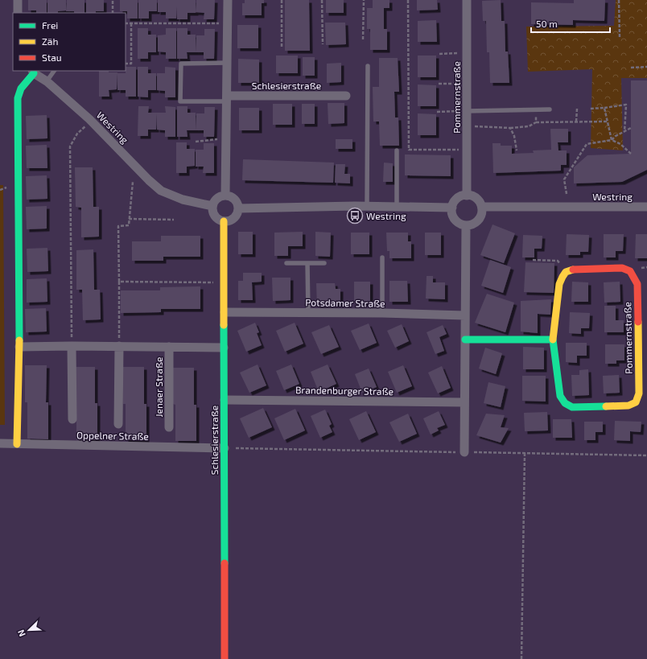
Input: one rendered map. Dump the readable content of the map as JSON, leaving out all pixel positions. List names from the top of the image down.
{
  "streets": {
    "street": [
      "Schlesierstraße",
      "Pommernstraße",
      "Westring",
      "Potsdamer Straße",
      "Jenaer Straße",
      "Brandenburger Straße",
      "Oppelner Straße"
    ]
  },
  "crossings": [
    ["Schlesierstraße", "Westring"],
    ["Schlesierstraße", "Potsdamer Straße"],
    ["Schlesierstraße", "Jenaer Straße"],
    ["Schlesierstraße", "Brandenburger Straße"],
    ["Schlesierstraße", "Oppelner Straße"],
    ["Pommernstraße", "Westring"]
  ],
  "places": {
    "bus stop": ["Westring"]
  },
  "legend": ["Frei", "Zäh", "Stau"],
  "scale_bar": "50 m",
  "north": "bottom left"
}
